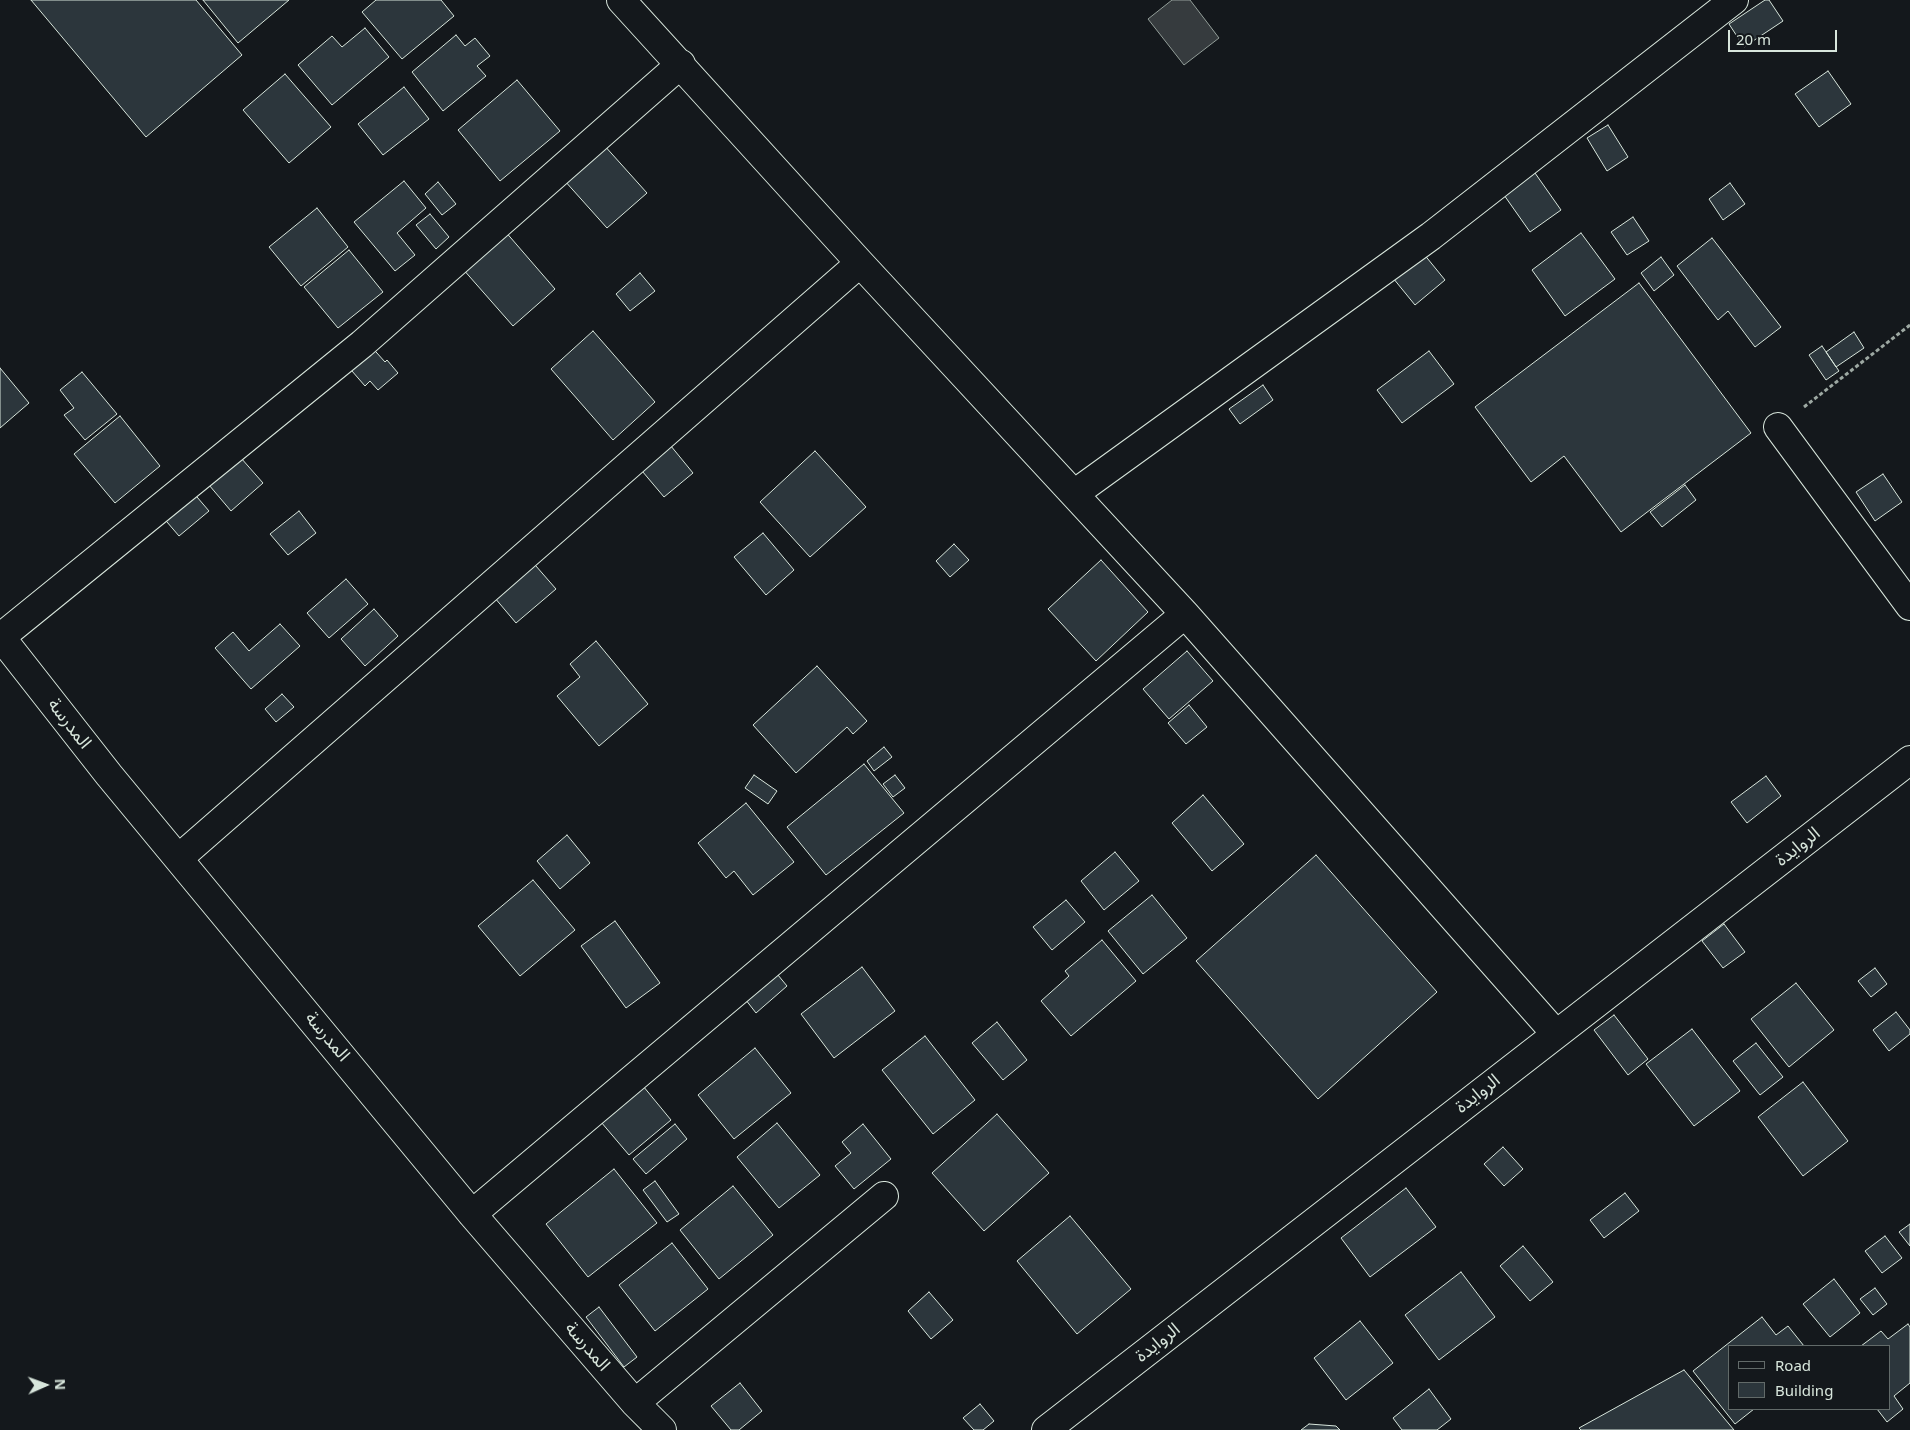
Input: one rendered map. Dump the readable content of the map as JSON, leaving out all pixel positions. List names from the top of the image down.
{
  "streets": {
    "street": ["المدرسة", "الروايدة"]
  },
  "legend": ["Road", "Building"],
  "scale_bar": "20 m",
  "north": "right"
}
